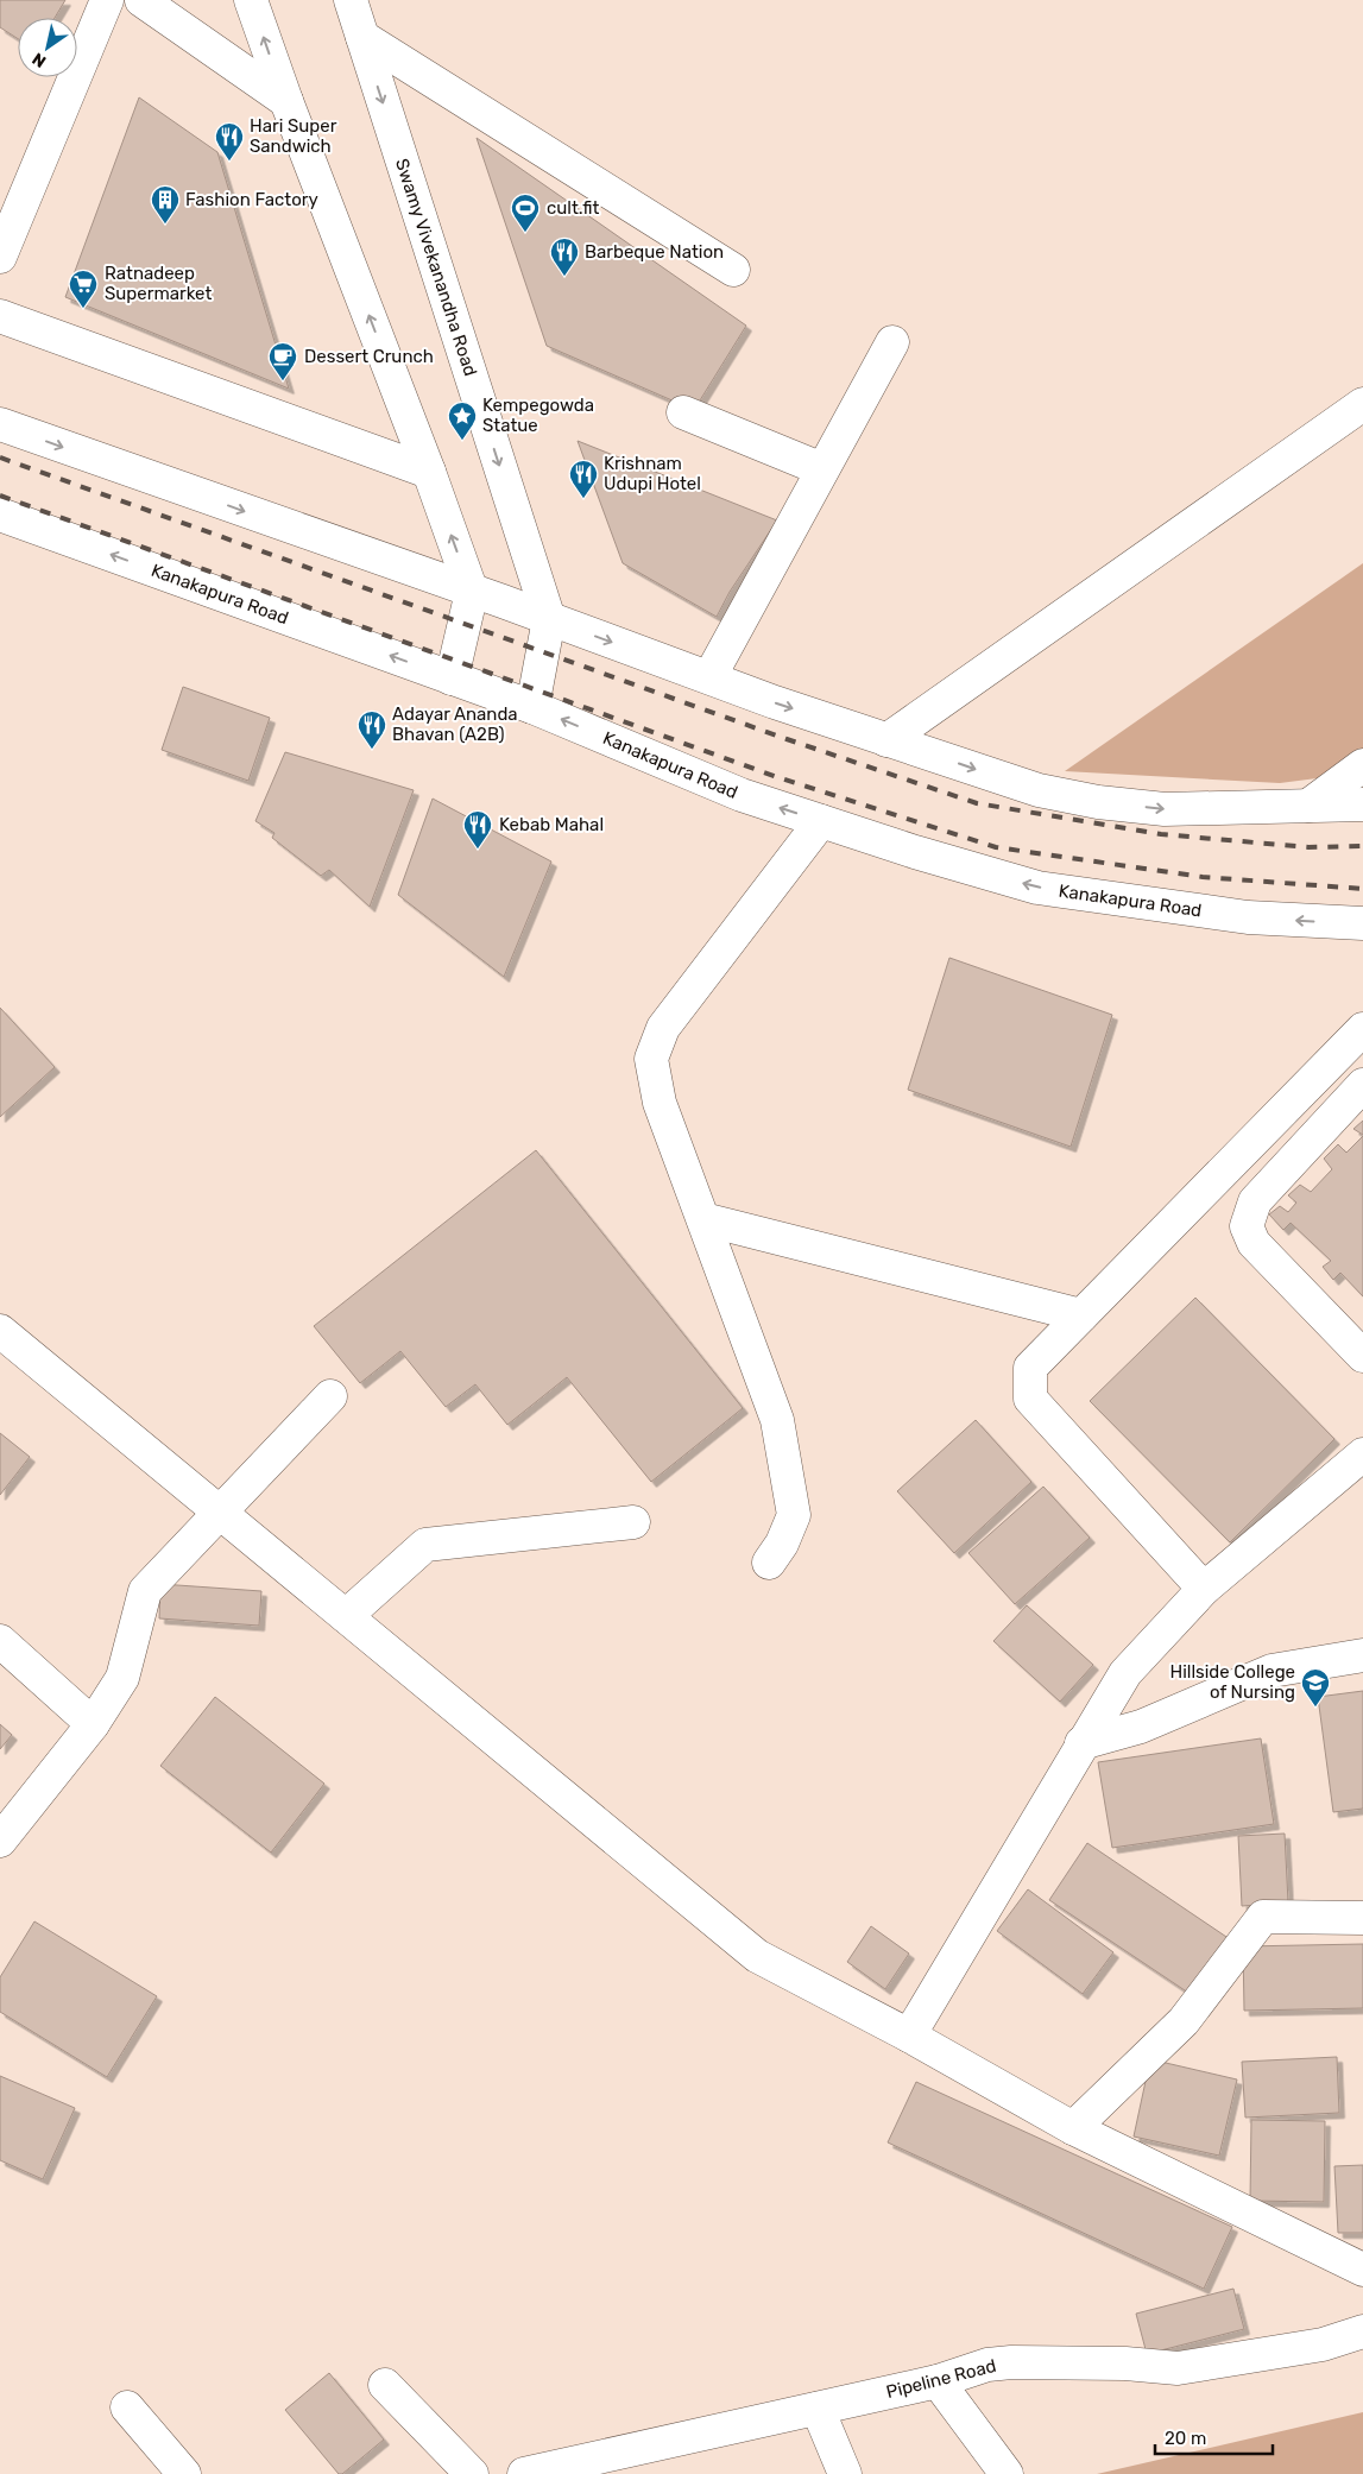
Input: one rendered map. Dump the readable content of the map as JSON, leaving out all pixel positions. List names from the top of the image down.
{
  "streets": {
    "main road": ["Swamy Vivekanandha Road", "Kanakapura Road", "Pipeline Road"]
  },
  "crossings": [
    ["Swamy Vivekanandha Road", "Kanakapura Road"]
  ],
  "places": {
    "restaurant": [
      "Hari Super Sandwich",
      "Barbeque Nation",
      "Krishnam Udupi Hotel",
      "Adayar Ananda Bhavan (A2B)",
      "Kebab Mahal"
    ],
    "building": ["Fashion Factory"],
    "sports": ["cult.fit"],
    "supermarket": ["Ratnadeep Supermarket"],
    "cafe": ["Dessert Crunch"],
    "place": ["Kempegowda Statue"],
    "school or university": ["Hillside College of Nursing"]
  },
  "scale_bar": "20 m",
  "north": "bottom left"
}
